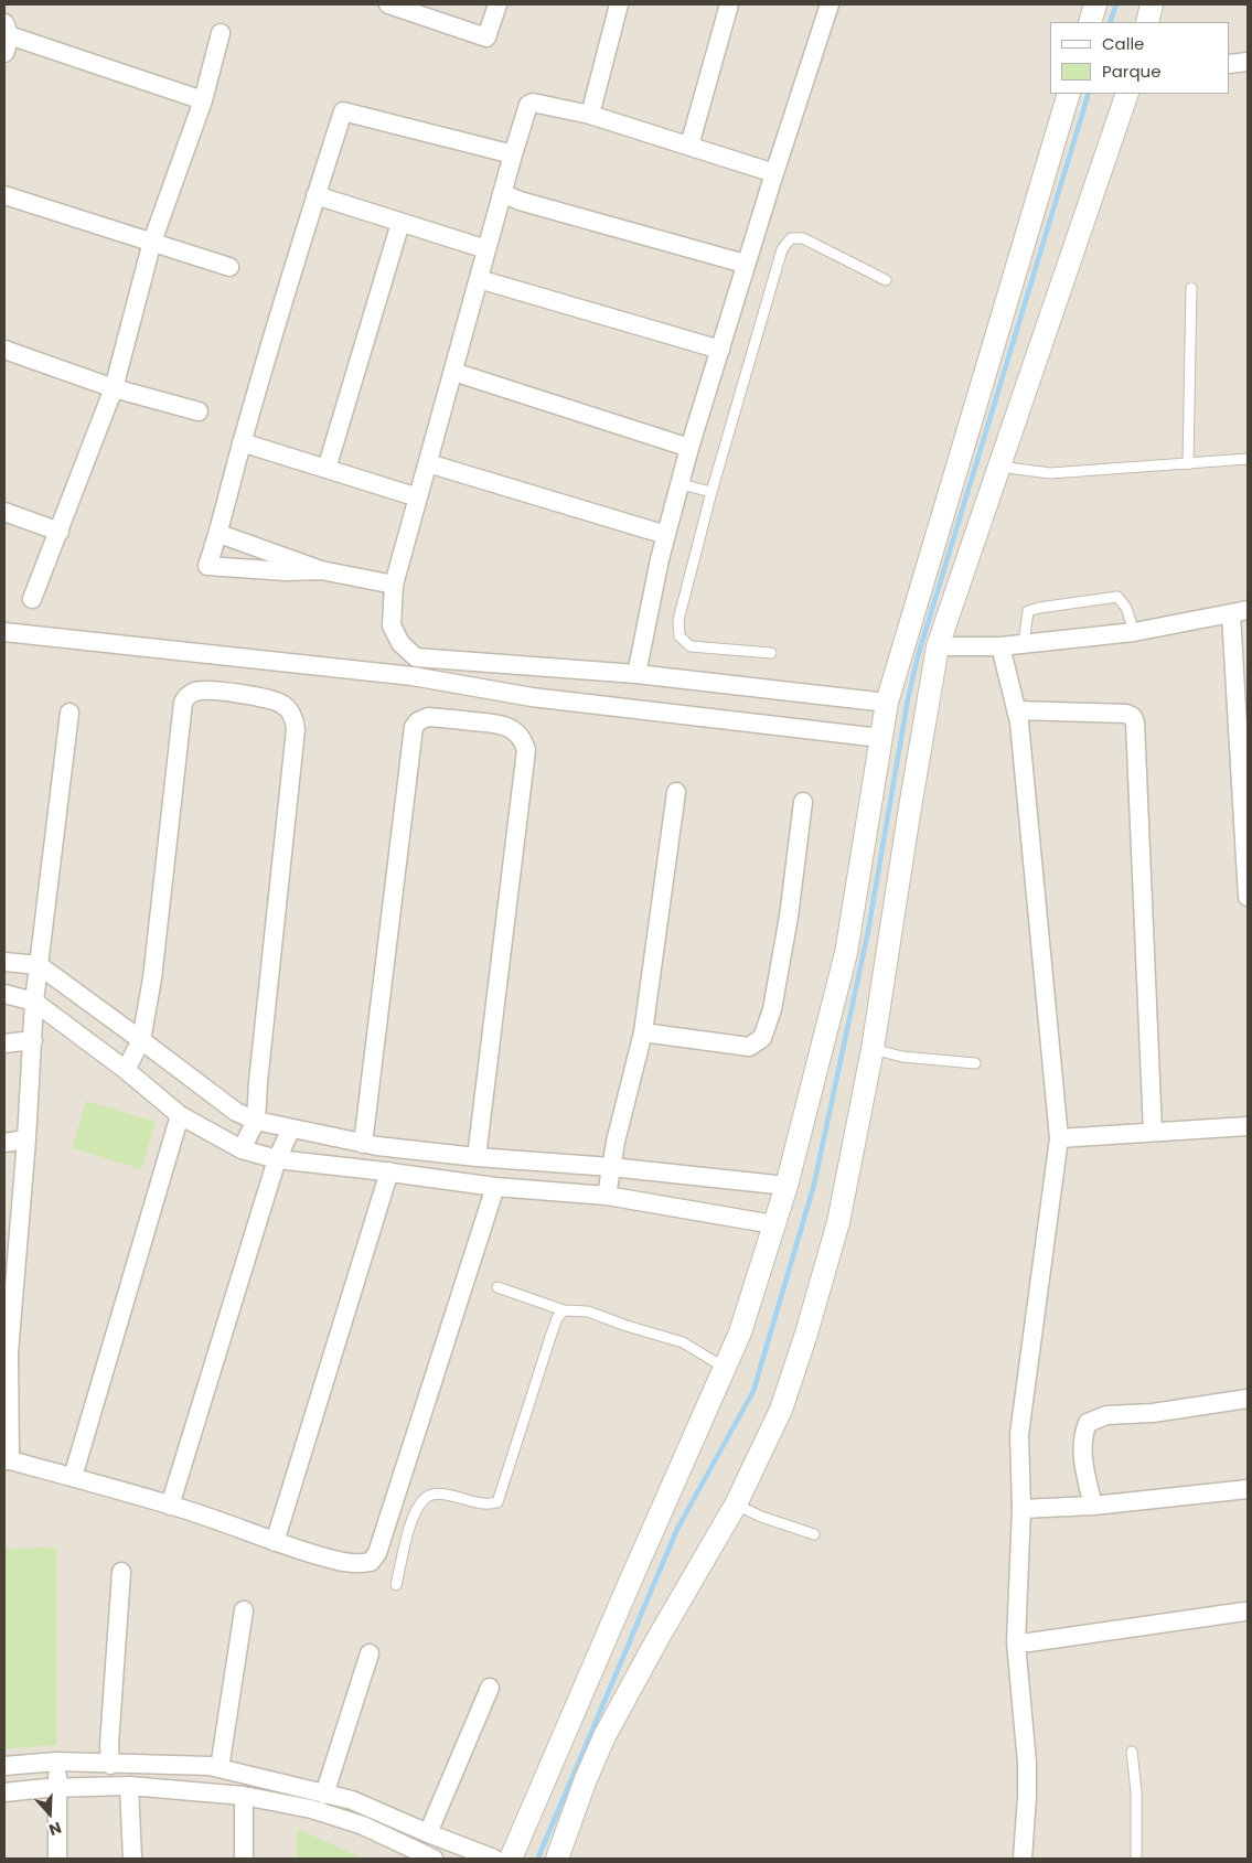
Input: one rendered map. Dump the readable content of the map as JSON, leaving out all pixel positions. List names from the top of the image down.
{
  "legend": ["Calle", "Parque"],
  "north": "bottom"
}
